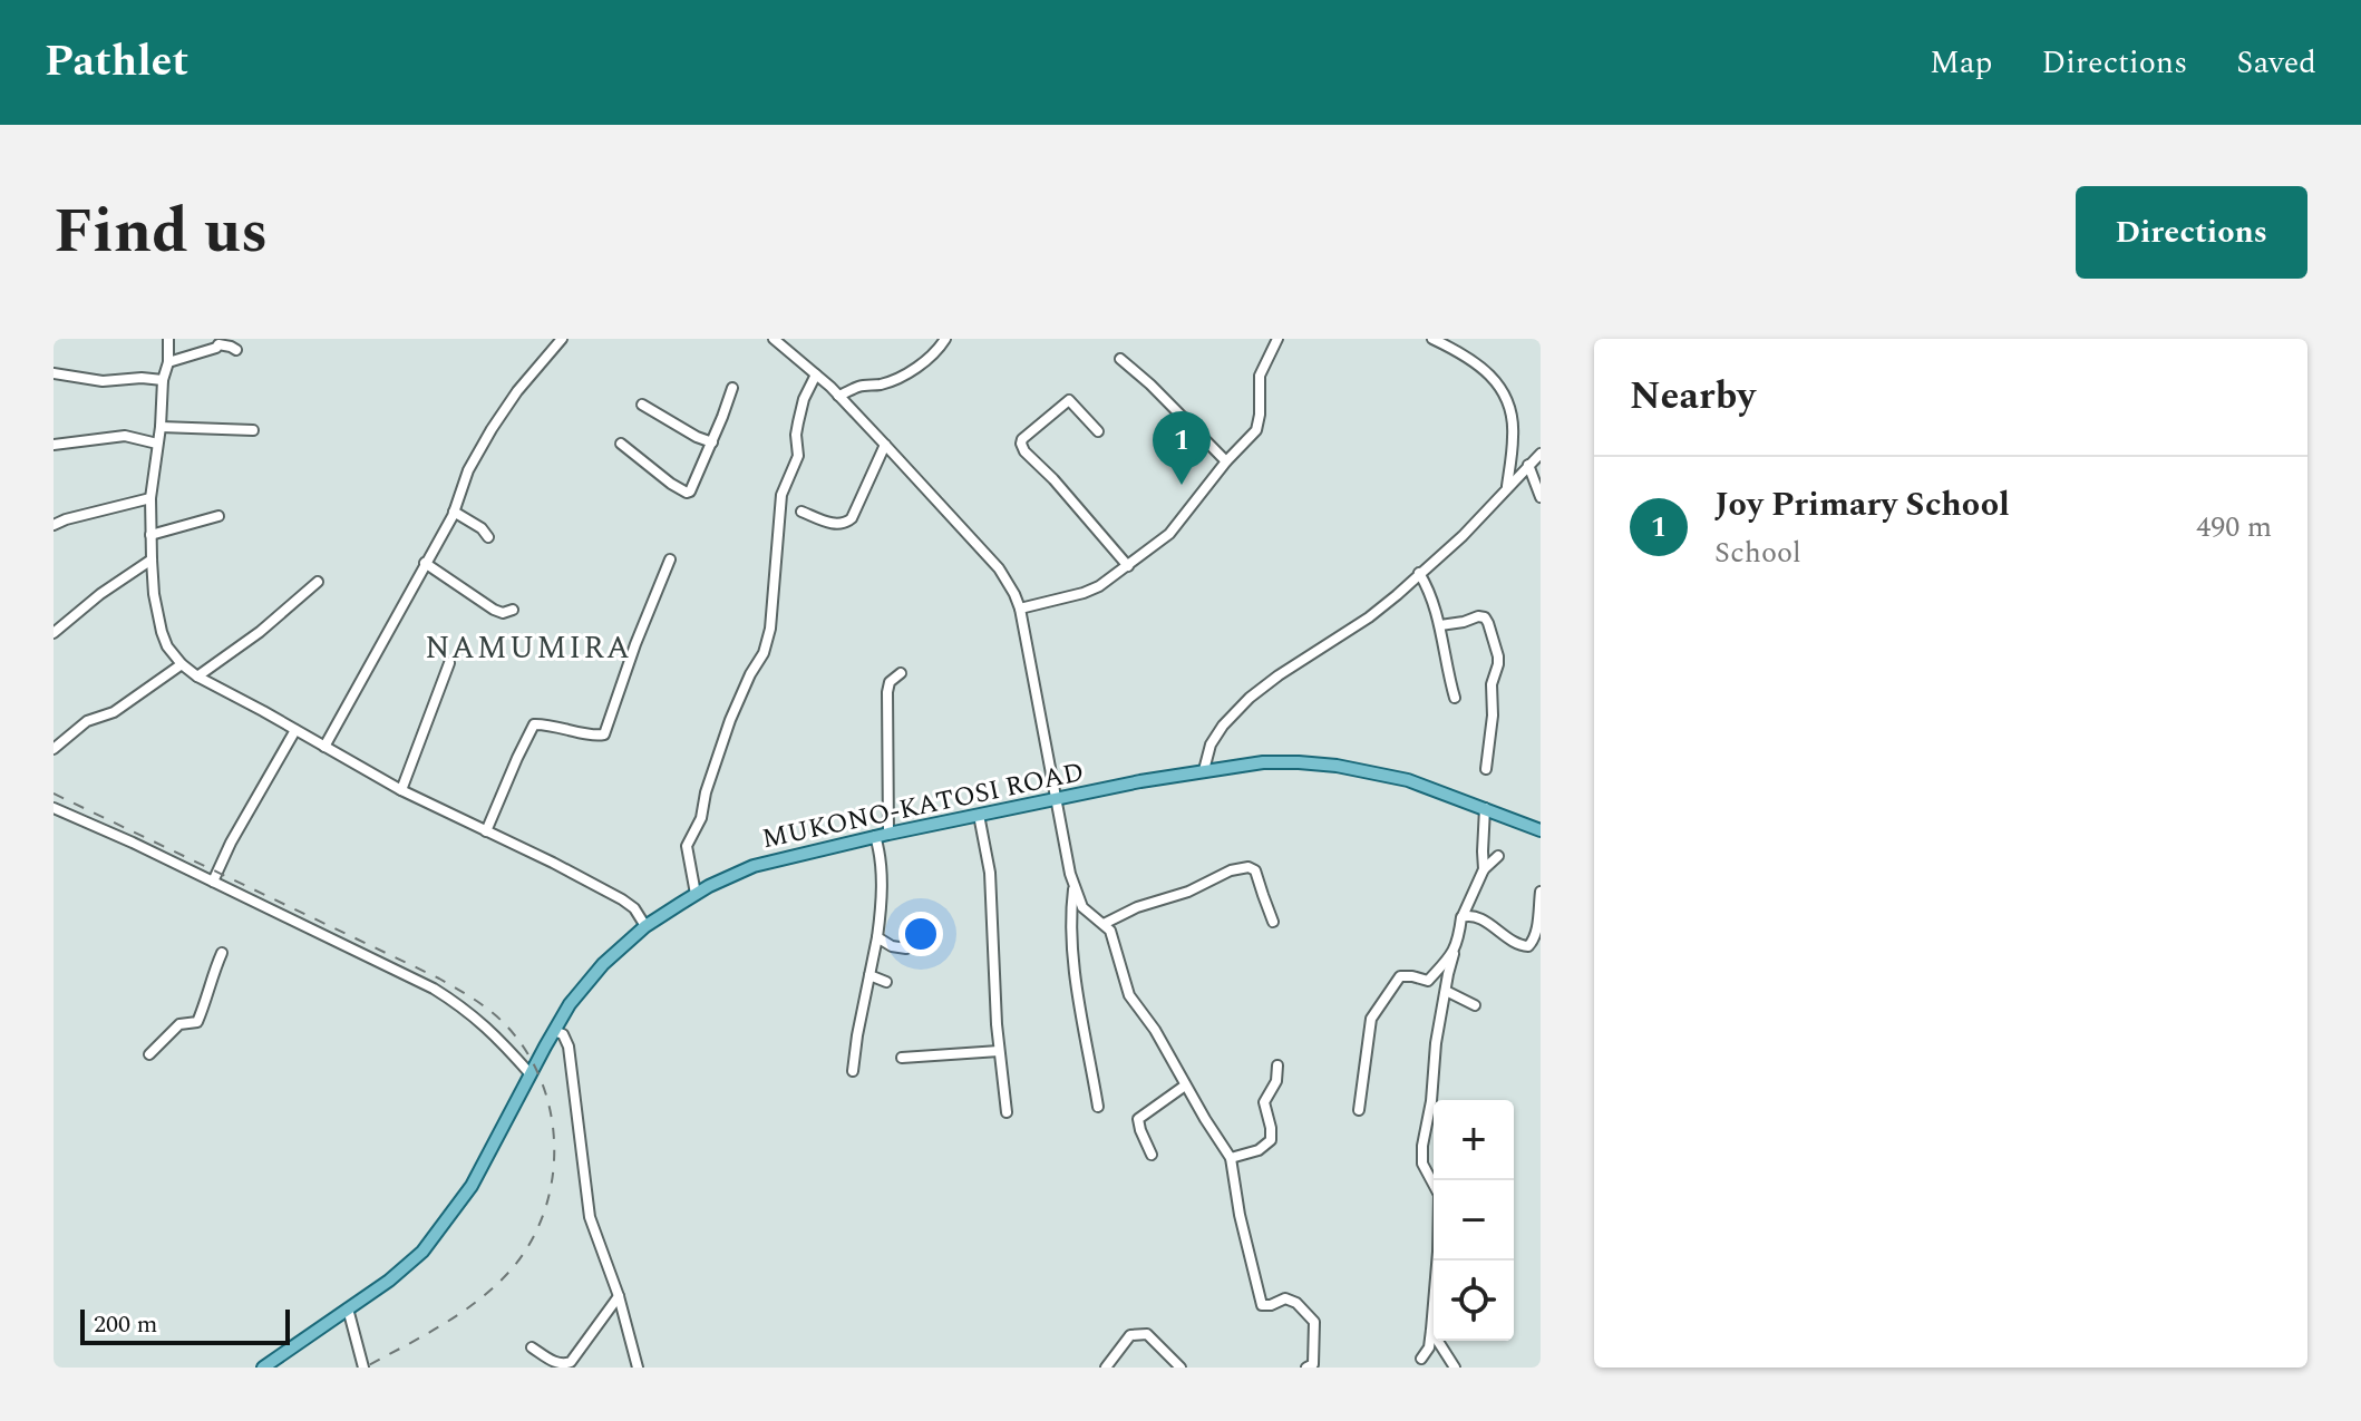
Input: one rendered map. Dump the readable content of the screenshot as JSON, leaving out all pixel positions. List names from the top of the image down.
{
  "streets": {
    "main road": ["MUKONO-KATOSI ROAD"]
  },
  "districts": ["NAMUMIRA"],
  "scale_bar": "200 m",
  "page": {
    "header": "Pathlet",
    "nav": ["Map", "Directions", "Saved"],
    "title": "Find us",
    "buttons": "Directions",
    "heading": "Nearby",
    "pins": "1",
    "list": [
      {
        "mark": "1",
        "name": "Joy Primary School",
        "note": "School",
        "value": "490 m"
      }
    ],
    "map_buttons": ["+", "−"],
    "scale": "200 m"
  }
}
